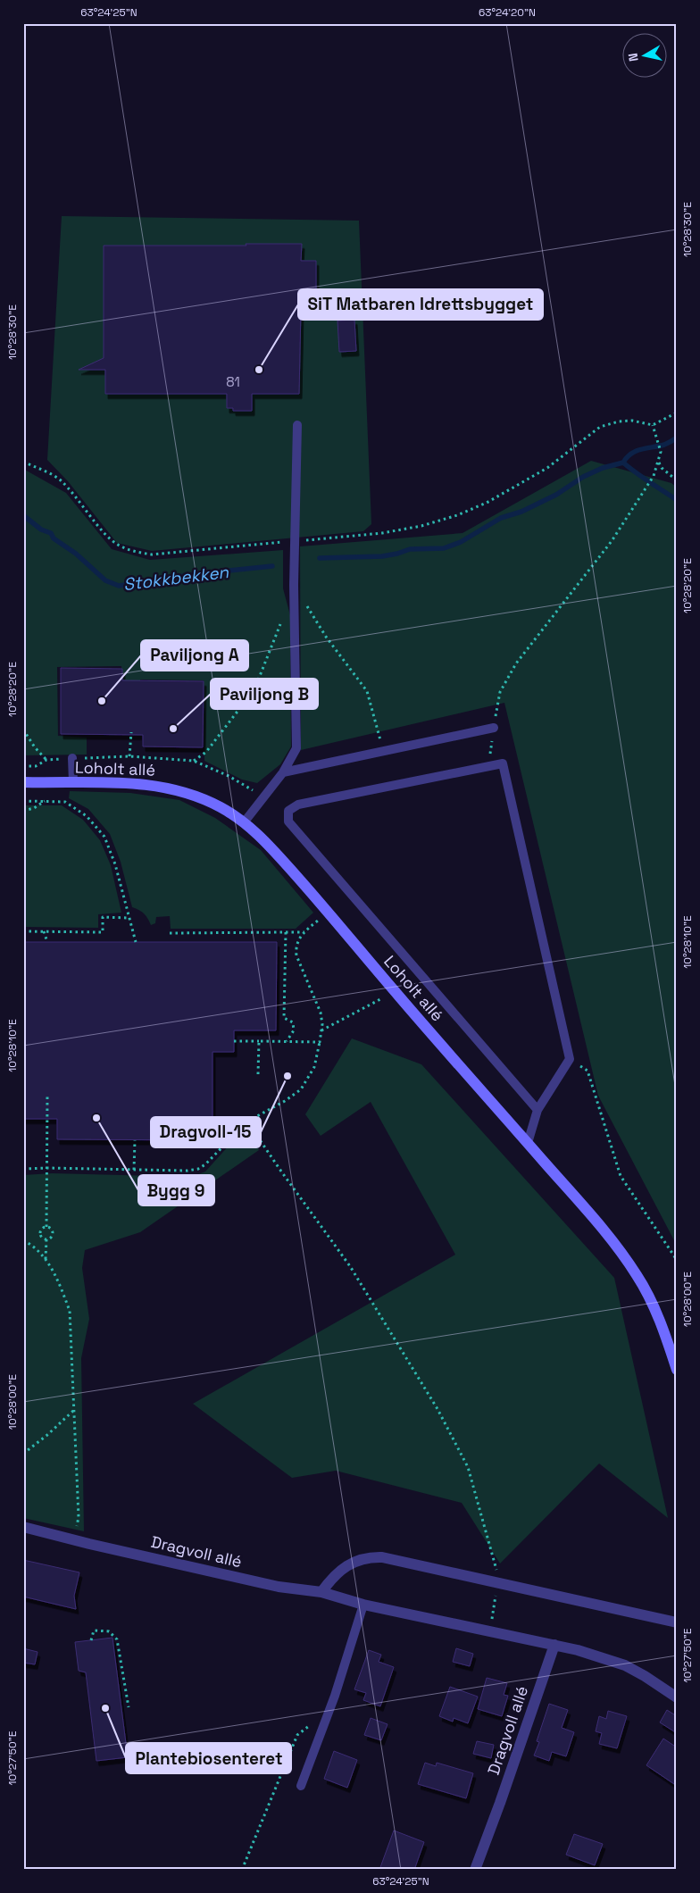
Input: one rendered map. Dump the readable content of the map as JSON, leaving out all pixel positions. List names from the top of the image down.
{
  "streets": {
    "street": ["Loholt allé", "Dragvoll allé"]
  },
  "water": ["Stokkbekken"],
  "places": [
    "SiT Matbaren Idrettsbygget",
    "Paviljong A",
    "Paviljong B",
    "Dragvoll-15",
    "Bygg 9",
    "Plantebiosenteret"
  ],
  "house_numbers": ["81"],
  "north": "left",
  "coordinates": [
    "63°24'25\"N",
    "63°24'20\"N",
    "10°28'30\"E",
    "10°28'20\"E",
    "10°28'10\"E",
    "10°28'00\"E",
    "10°27'50\"E"
  ]
}
